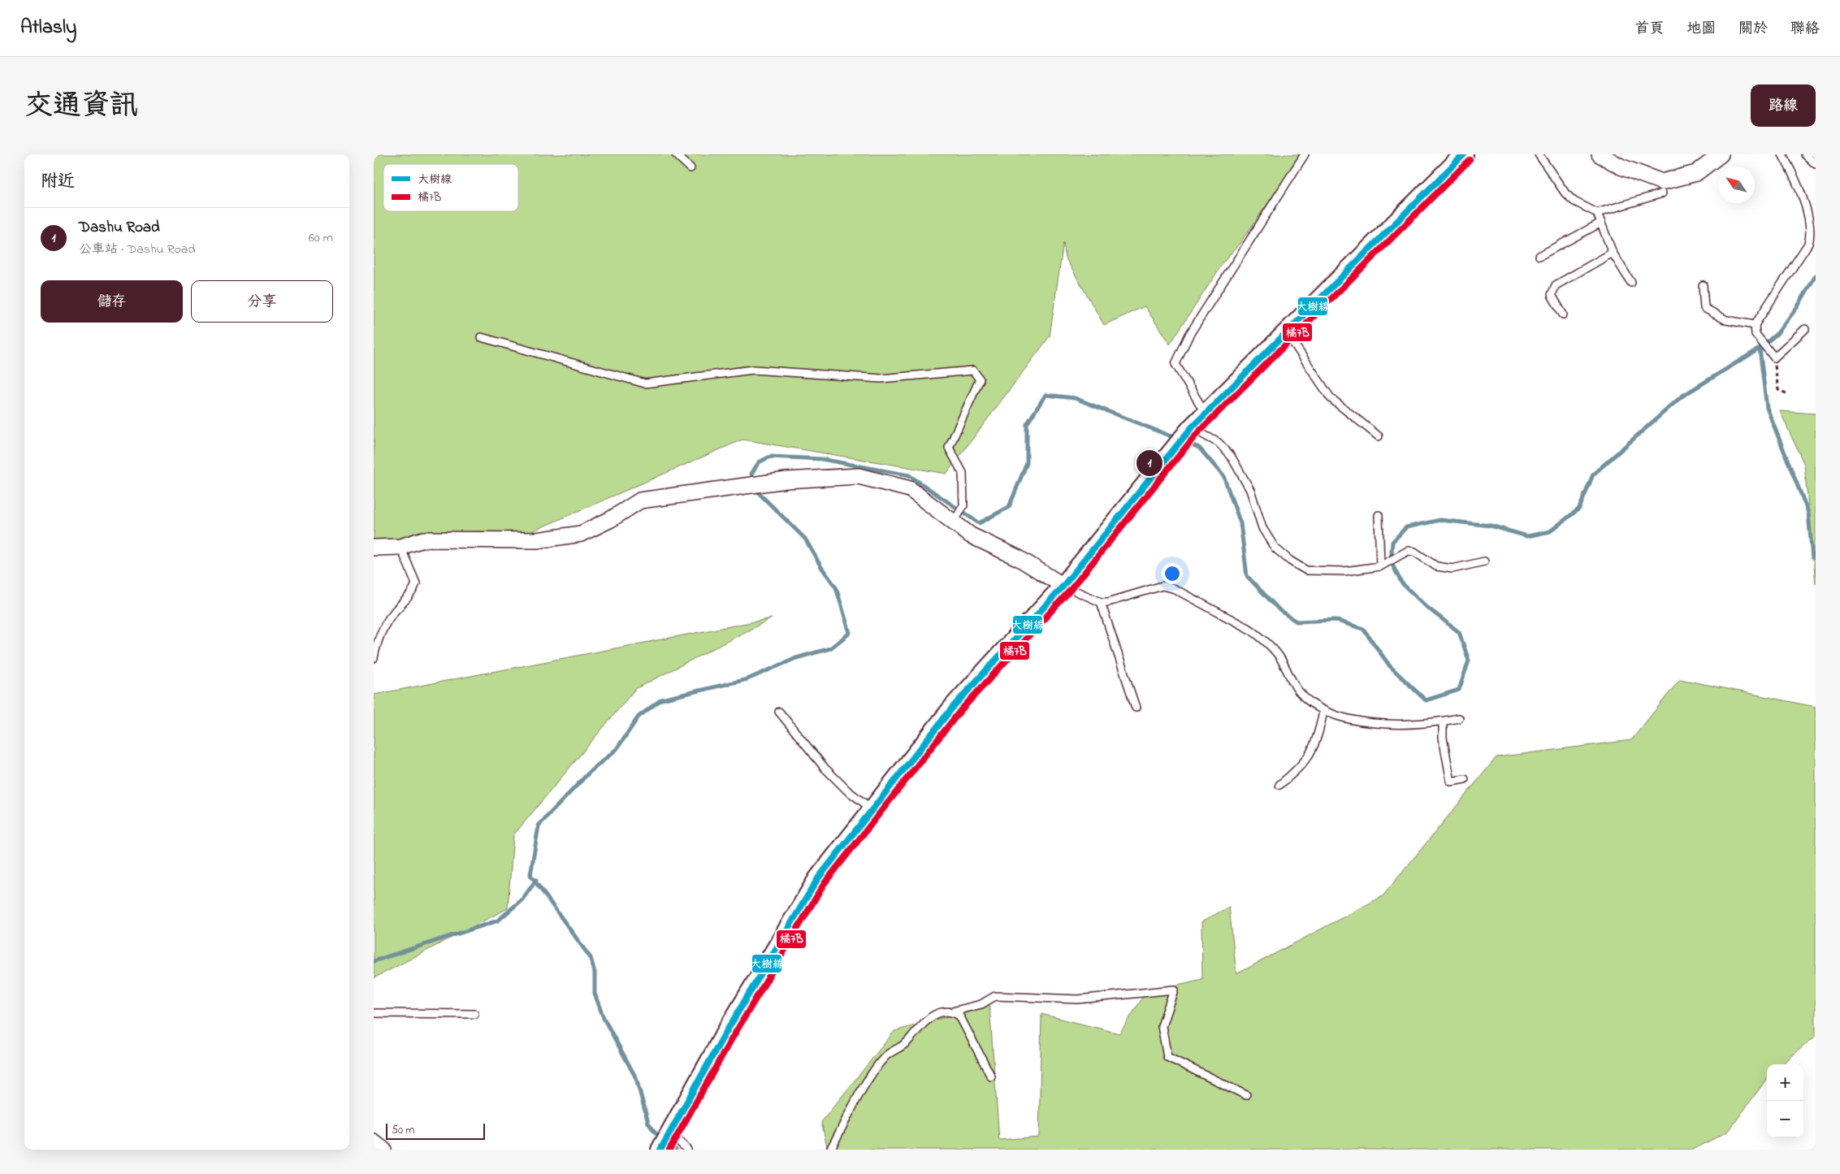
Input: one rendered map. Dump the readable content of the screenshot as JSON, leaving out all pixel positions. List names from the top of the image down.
{
  "lines": ["transit line 大樹線", "transit line 橘7B"],
  "legend": ["大樹線", "橘7B"],
  "scale_bar": "50 m",
  "north": "top left",
  "page": {
    "header": "Atlasly",
    "nav": [
      "首頁",
      "地圖",
      "關於",
      "聯絡"
    ],
    "title": "交通資訊",
    "buttons": [
      "路線",
      ["儲存", "分享"]
    ],
    "heading": "附近",
    "list": [
      {
        "mark": "1",
        "name": "Dashu Road",
        "note": "公車站 · Dashu Road",
        "value": "60 m"
      }
    ],
    "pins": "1",
    "map_buttons": ["+", "−"],
    "scale": "50 m"
  }
}
